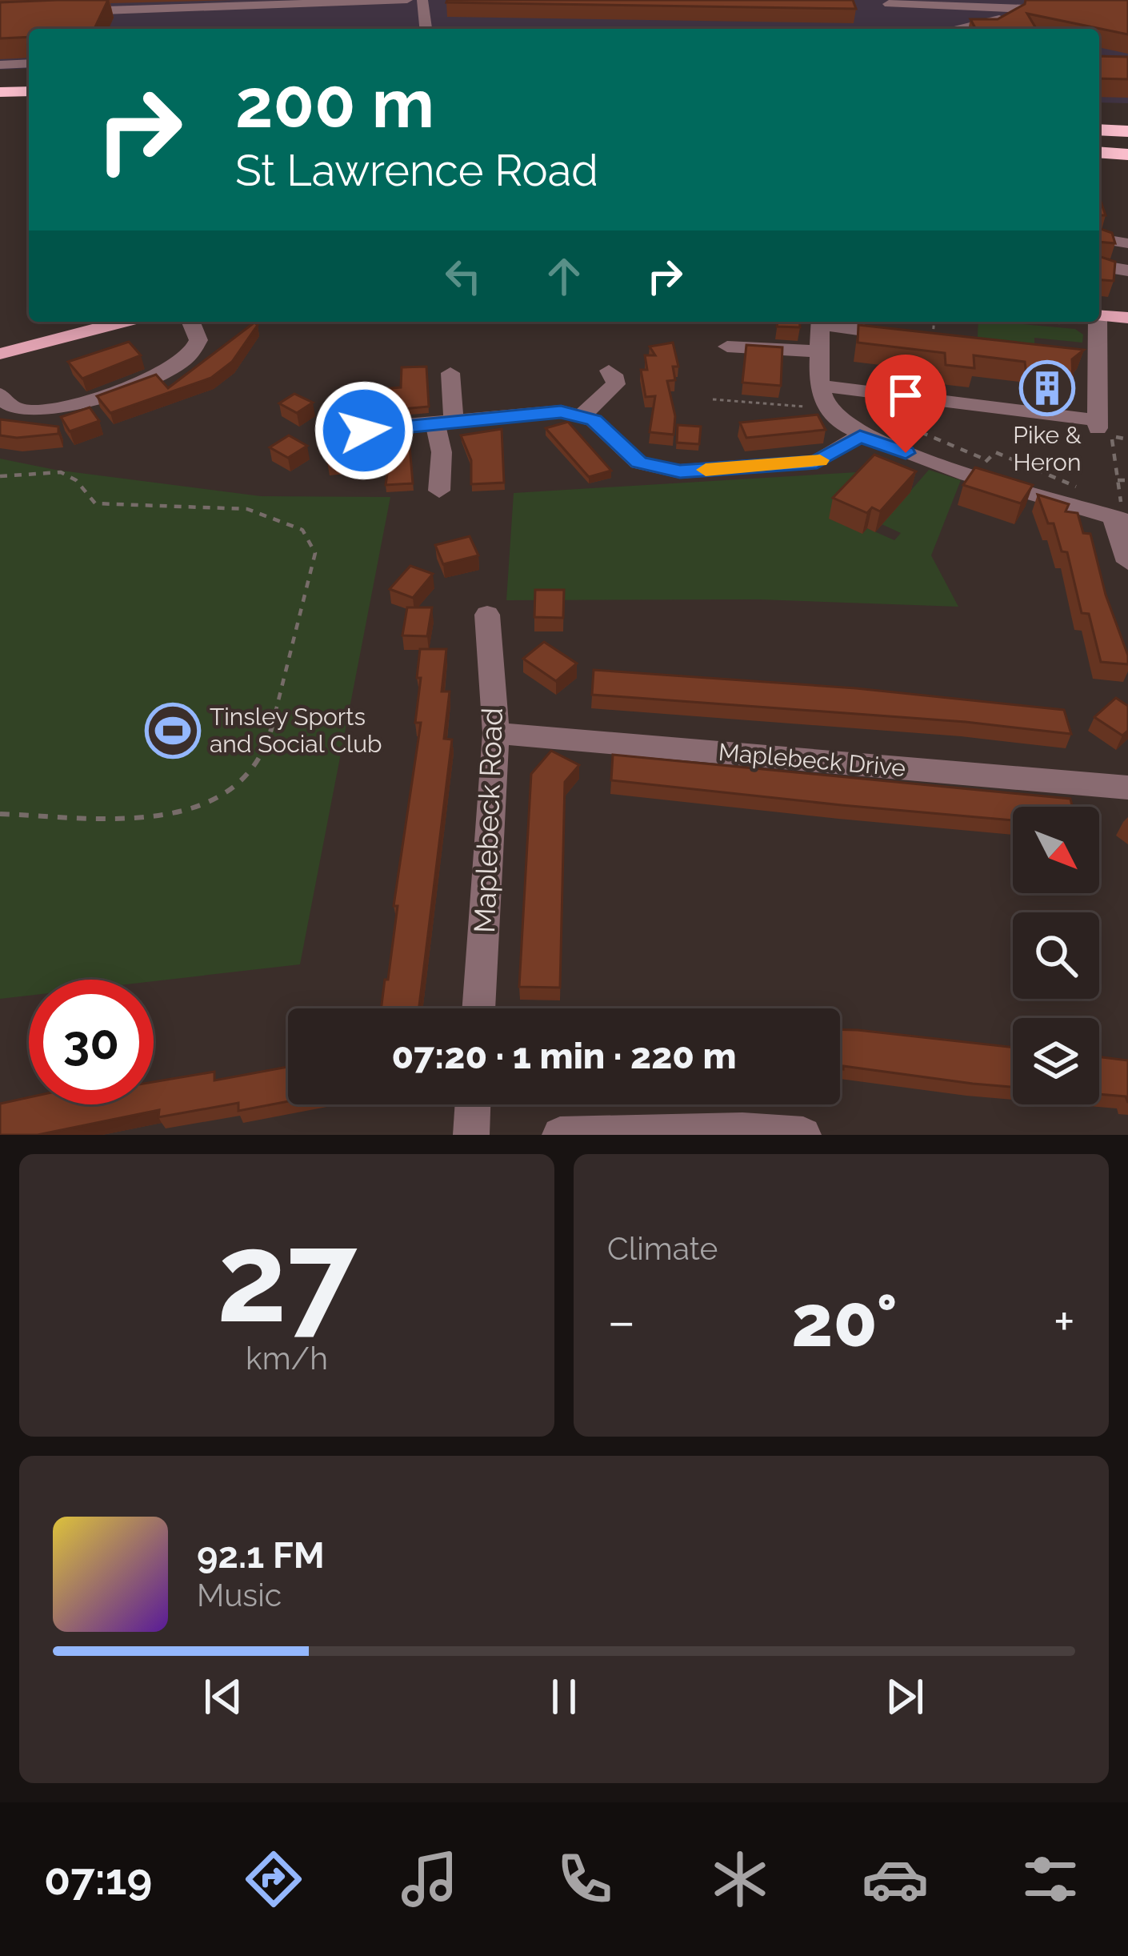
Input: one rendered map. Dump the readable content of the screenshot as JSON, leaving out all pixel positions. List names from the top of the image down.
{
  "streets": {
    "street": ["Maplebeck Drive", "Maplebeck Road"]
  },
  "crossings": [
    ["Maplebeck Drive", "Maplebeck Road"]
  ],
  "places": {
    "building": ["Pike & Heron"],
    "sports": ["Tinsley Sports and Social Club"]
  },
  "north": "bottom right",
  "page": {
    "turn": ["200 m", "St Lawrence Road"],
    "limit": "30",
    "trip": "07:20 · 1 min · 220 m",
    "tile": [
      ["27", "km/h"],
      "Climate"
    ],
    "heat": ["−", "20°", "+"],
    "song": ["92.1 FM", "Music"],
    "tabs": "07:19"
  }
}
